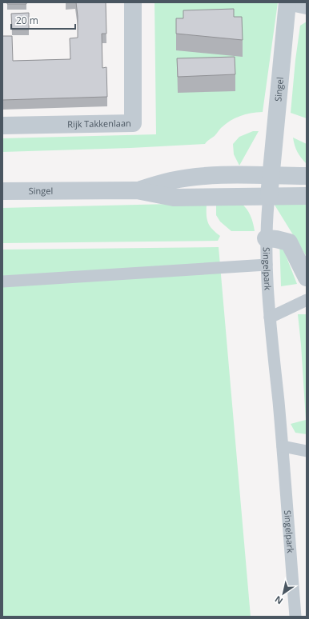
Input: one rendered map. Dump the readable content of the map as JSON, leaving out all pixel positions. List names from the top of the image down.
{
  "streets": {
    "street": ["Singel", "Rijk Takkenlaan", "Singelpark"]
  },
  "crossings": [
    ["Singel", "Singelpark"]
  ],
  "scale_bar": "20 m",
  "north": "bottom left"
}
